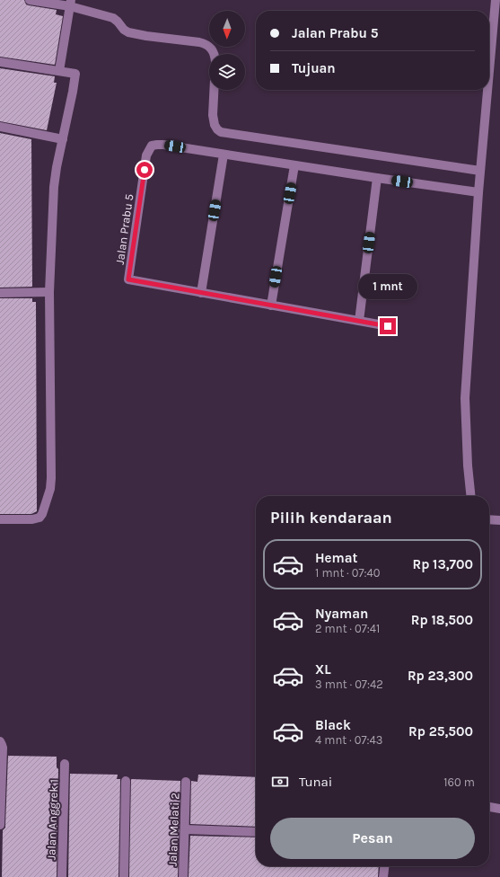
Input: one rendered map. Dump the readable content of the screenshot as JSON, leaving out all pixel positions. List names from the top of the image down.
{
  "streets": {
    "street": ["Jalan Prabu 5", "Jalan Anggrek 1", "Jalan Melati 2"]
  },
  "north": "bottom",
  "page": {
    "banner": ["Jalan Prabu 5", "Tujuan"],
    "bubble": "1 mnt",
    "heading": "Pilih kendaraan",
    "list": [
      {
        "name": "Hemat",
        "note": "1 mnt · 07:40",
        "value": "Rp 13,700"
      },
      {
        "name": "Nyaman",
        "note": "2 mnt · 07:41",
        "value": "Rp 18,500"
      },
      {
        "name": "XL",
        "note": "3 mnt · 07:42",
        "value": "Rp 23,300"
      },
      {
        "name": "Black",
        "note": "4 mnt · 07:43",
        "value": "Rp 25,500"
      }
    ],
    "pay": ["Tunai", "160 m"],
    "buttons": "Pesan"
  }
}
